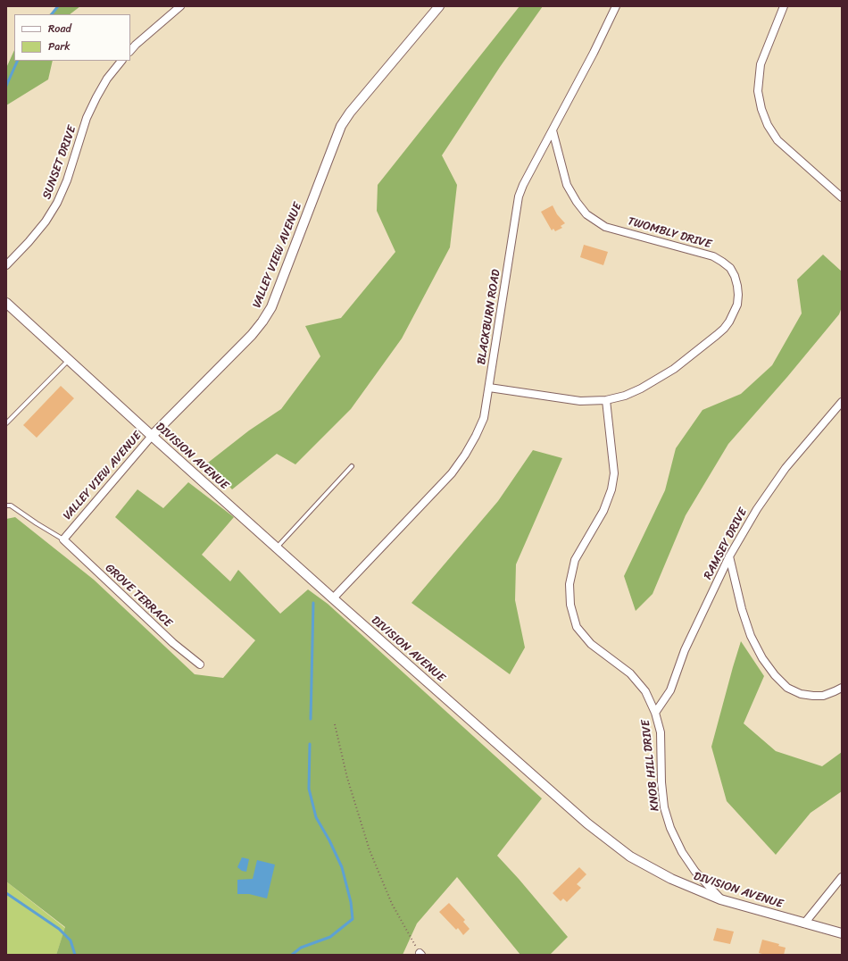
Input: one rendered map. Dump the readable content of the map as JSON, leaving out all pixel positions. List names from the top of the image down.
{
  "streets": {
    "street": [
      "SUNSET DRIVE",
      "TWOMBLY DRIVE",
      "VALLEY VIEW AVENUE",
      "BLACKBURN ROAD",
      "DIVISION AVENUE",
      "RAMSEY DRIVE",
      "GROVE TERRACE",
      "KNOB HILL DRIVE"
    ]
  },
  "crossings": [
    ["TWOMBLY DRIVE", "BLACKBURN ROAD"],
    ["TWOMBLY DRIVE", "KNOB HILL DRIVE"],
    ["VALLEY VIEW AVENUE", "DIVISION AVENUE"],
    ["VALLEY VIEW AVENUE", "GROVE TERRACE"],
    ["BLACKBURN ROAD", "DIVISION AVENUE"],
    ["DIVISION AVENUE", "KNOB HILL DRIVE"],
    ["RAMSEY DRIVE", "KNOB HILL DRIVE"]
  ],
  "legend": ["Road", "Park"]
}
